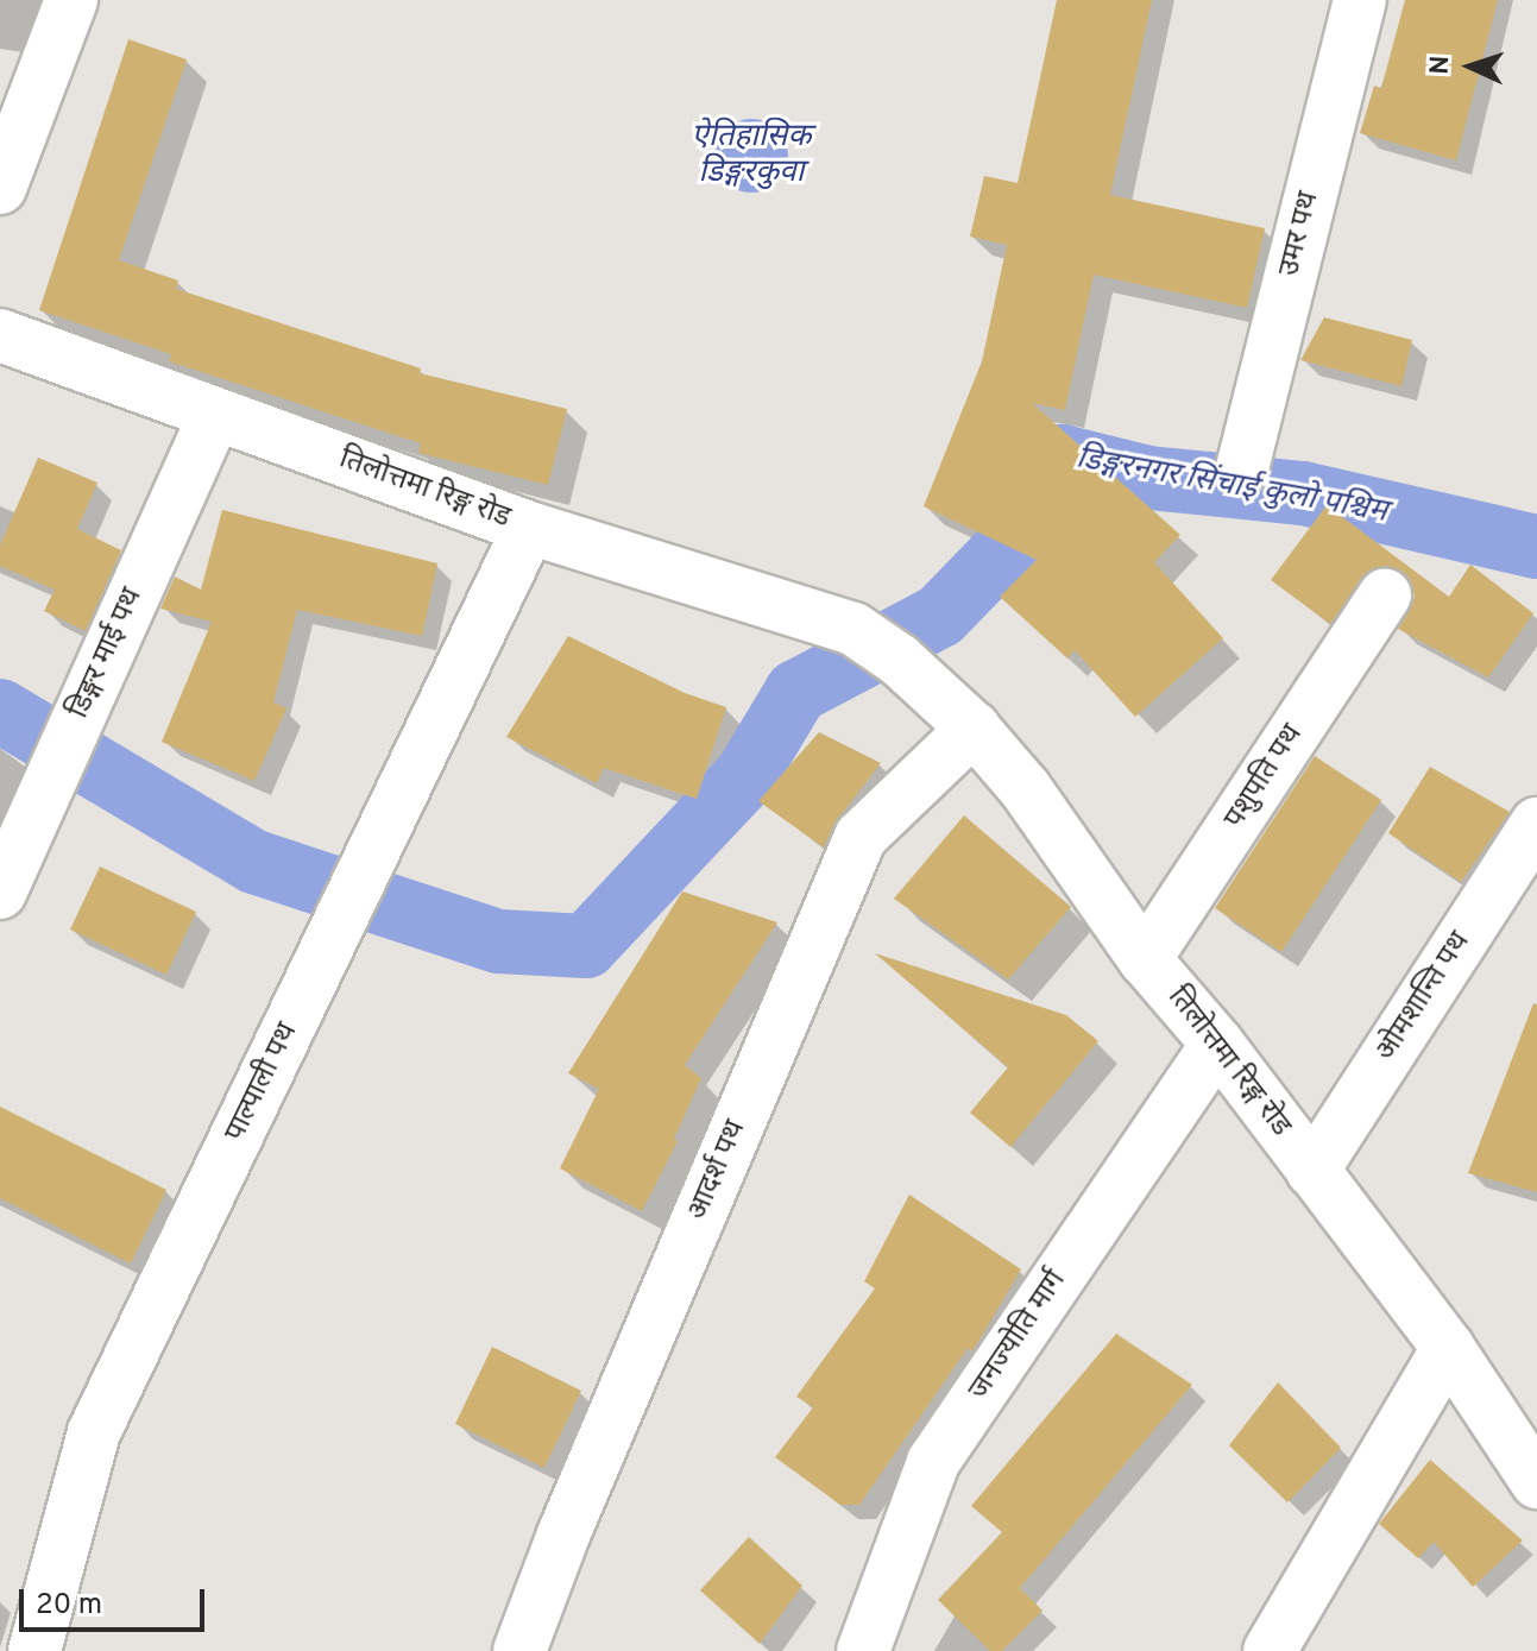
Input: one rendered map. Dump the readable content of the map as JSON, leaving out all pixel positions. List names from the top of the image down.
{
  "streets": {
    "street": [
      "उमर पथ",
      "तिलोत्तमा रिङ्ग रोड",
      "डिङ्गर माई पथ",
      "पशुपति पथ",
      "ओमशान्ति पथ",
      "पाल्पाली पथ",
      "आदर्श पथ",
      "जनज्योति मार्ग"
    ]
  },
  "crossings": [
    ["तिलोत्तमा रिङ्ग रोड", "डिङ्गर माई पथ"],
    ["तिलोत्तमा रिङ्ग रोड", "पशुपति पथ"],
    ["तिलोत्तमा रिङ्ग रोड", "ओमशान्ति पथ"],
    ["तिलोत्तमा रिङ्ग रोड", "पाल्पाली पथ"],
    ["तिलोत्तमा रिङ्ग रोड", "आदर्श पथ"],
    ["तिलोत्तमा रिङ्ग रोड", "जनज्योति मार्ग"]
  ],
  "water": ["ऐतिहासिक डिङ्गरकुवा", "डिङ्गरनगर सिंचाई कुलो पश्चिम"],
  "scale_bar": "20 m",
  "north": "left"
}
